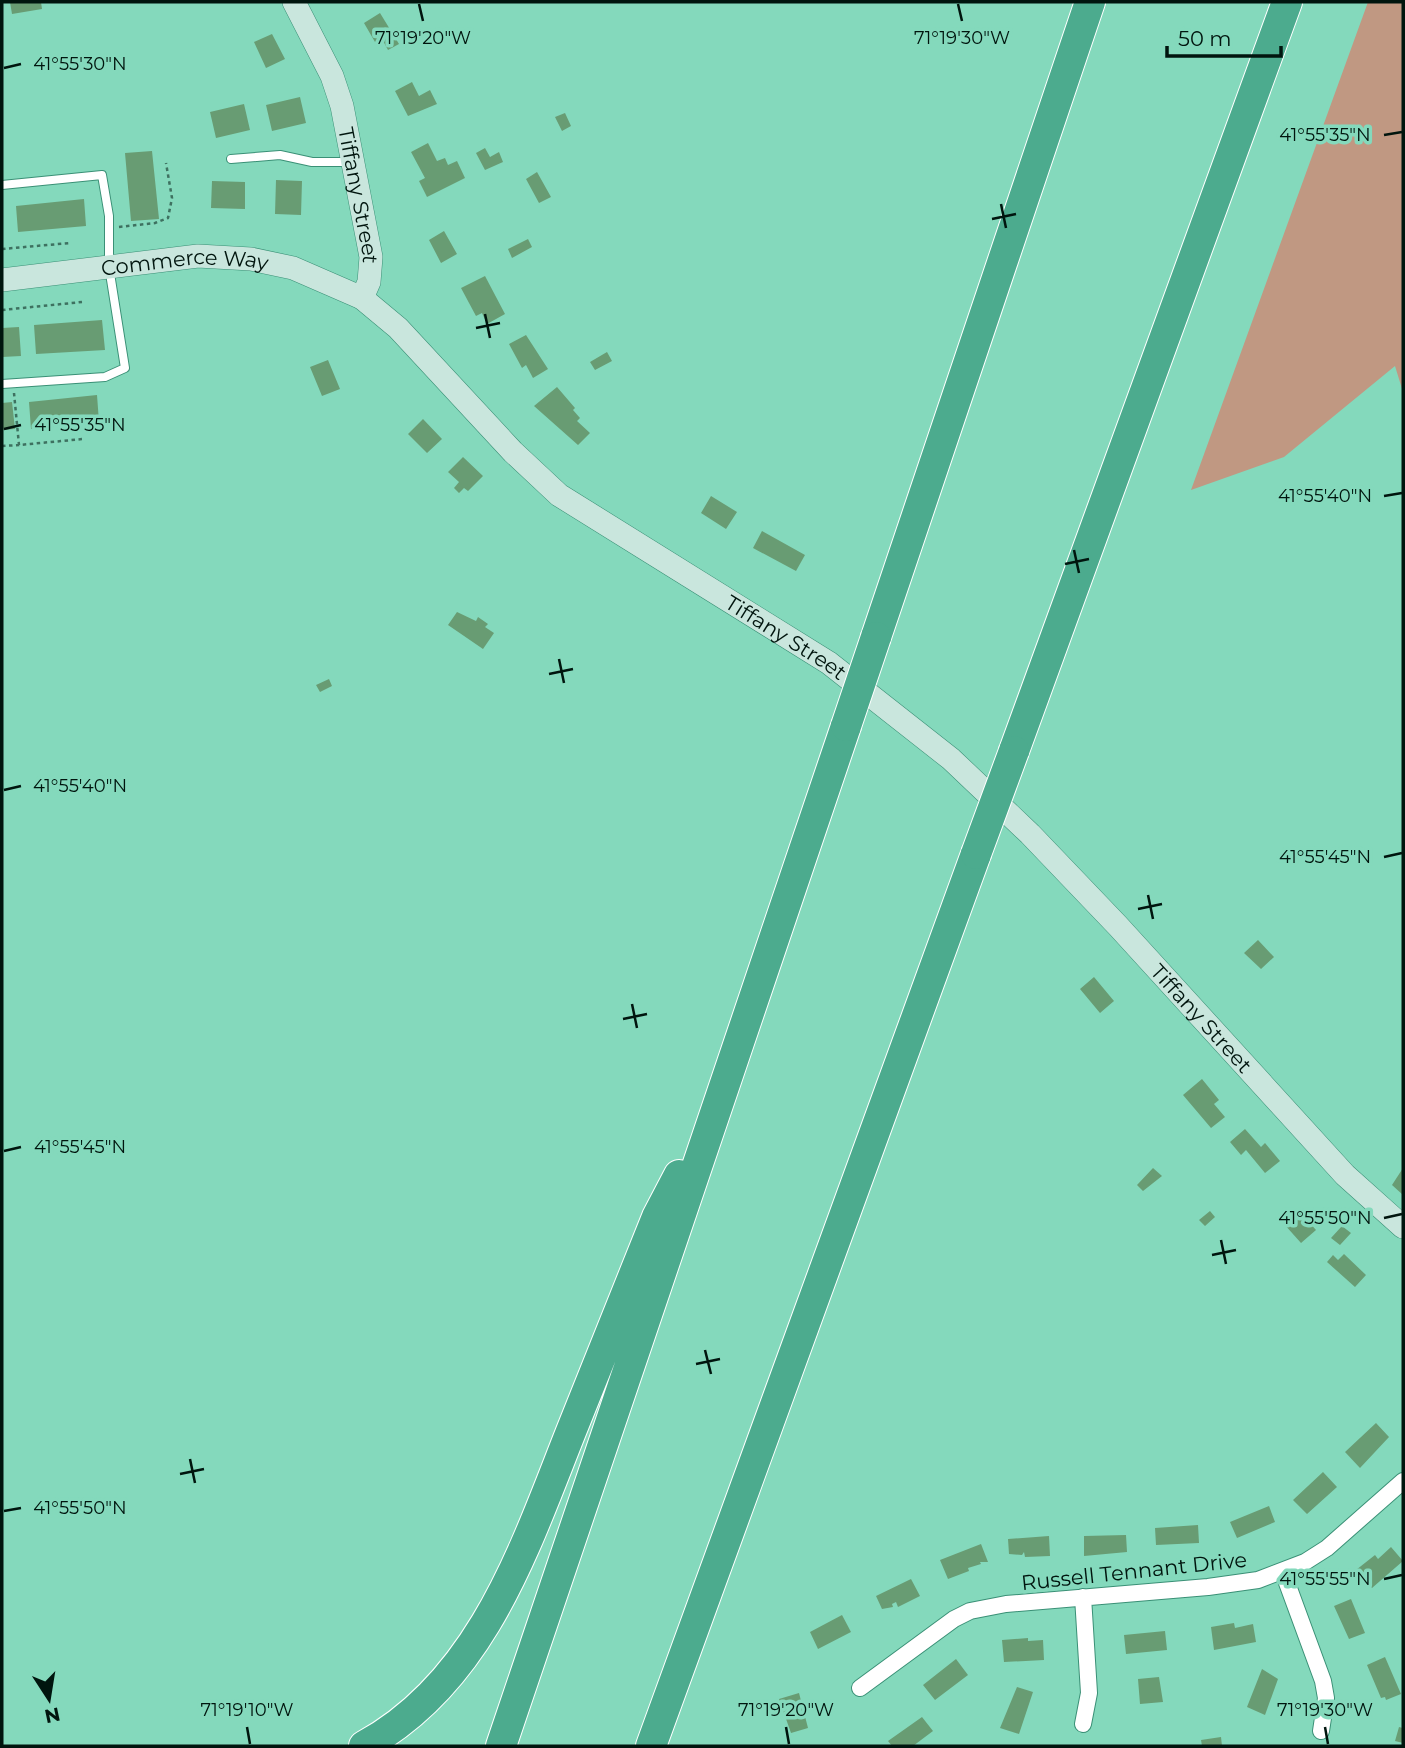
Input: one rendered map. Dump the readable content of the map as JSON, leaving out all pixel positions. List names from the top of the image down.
{
  "streets": {
    "street": ["Tiffany Street", "Commerce Way", "Russell Tennant Drive"]
  },
  "crossings": [
    ["Tiffany Street", "Commerce Way"]
  ],
  "scale_bar": "50 m",
  "north": "bottom",
  "coordinates": [
    "71°19'20\"W",
    "71°19'30\"W",
    "41°55'30\"N",
    "41°55'35\"N",
    "41°55'40\"N",
    "41°55'45\"N",
    "41°55'50\"N",
    "41°55'55\"N",
    "71°19'10\"W"
  ]
}
